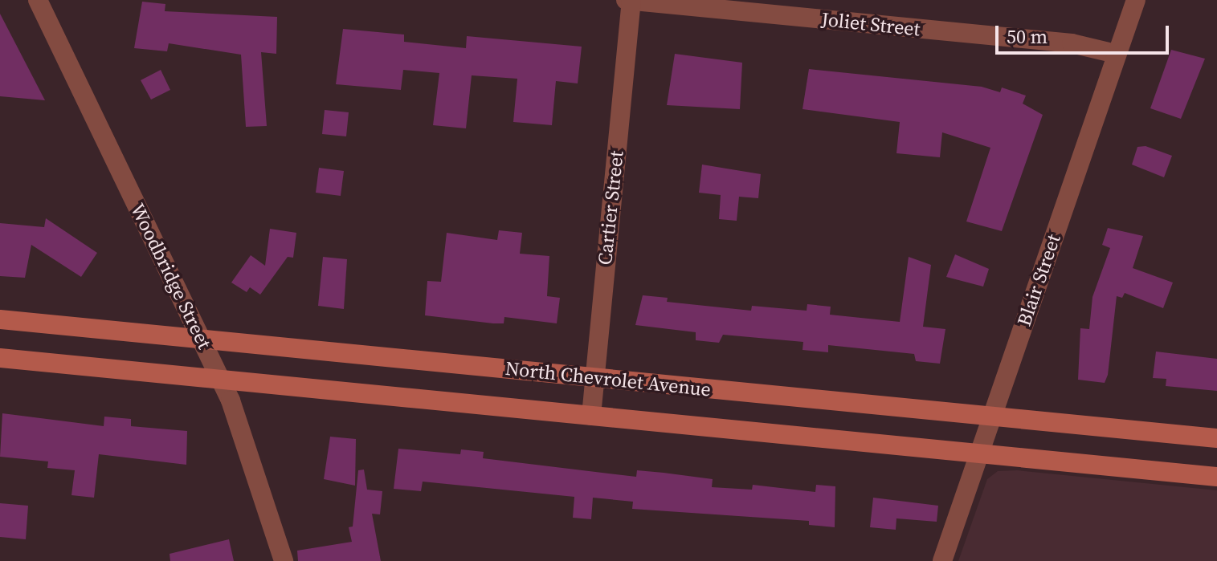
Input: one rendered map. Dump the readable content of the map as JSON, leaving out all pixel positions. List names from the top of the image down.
{
  "streets": {
    "street": [
      "Joliet Street",
      "Cartier Street",
      "Woodbridge Street",
      "Blair Street",
      "North Chevrolet Avenue"
    ]
  },
  "crossings": [
    ["Joliet Street", "Cartier Street"],
    ["Joliet Street", "Blair Street"],
    ["Cartier Street", "North Chevrolet Avenue"],
    ["Woodbridge Street", "North Chevrolet Avenue"],
    ["Blair Street", "North Chevrolet Avenue"]
  ],
  "scale_bar": "50 m"
}
